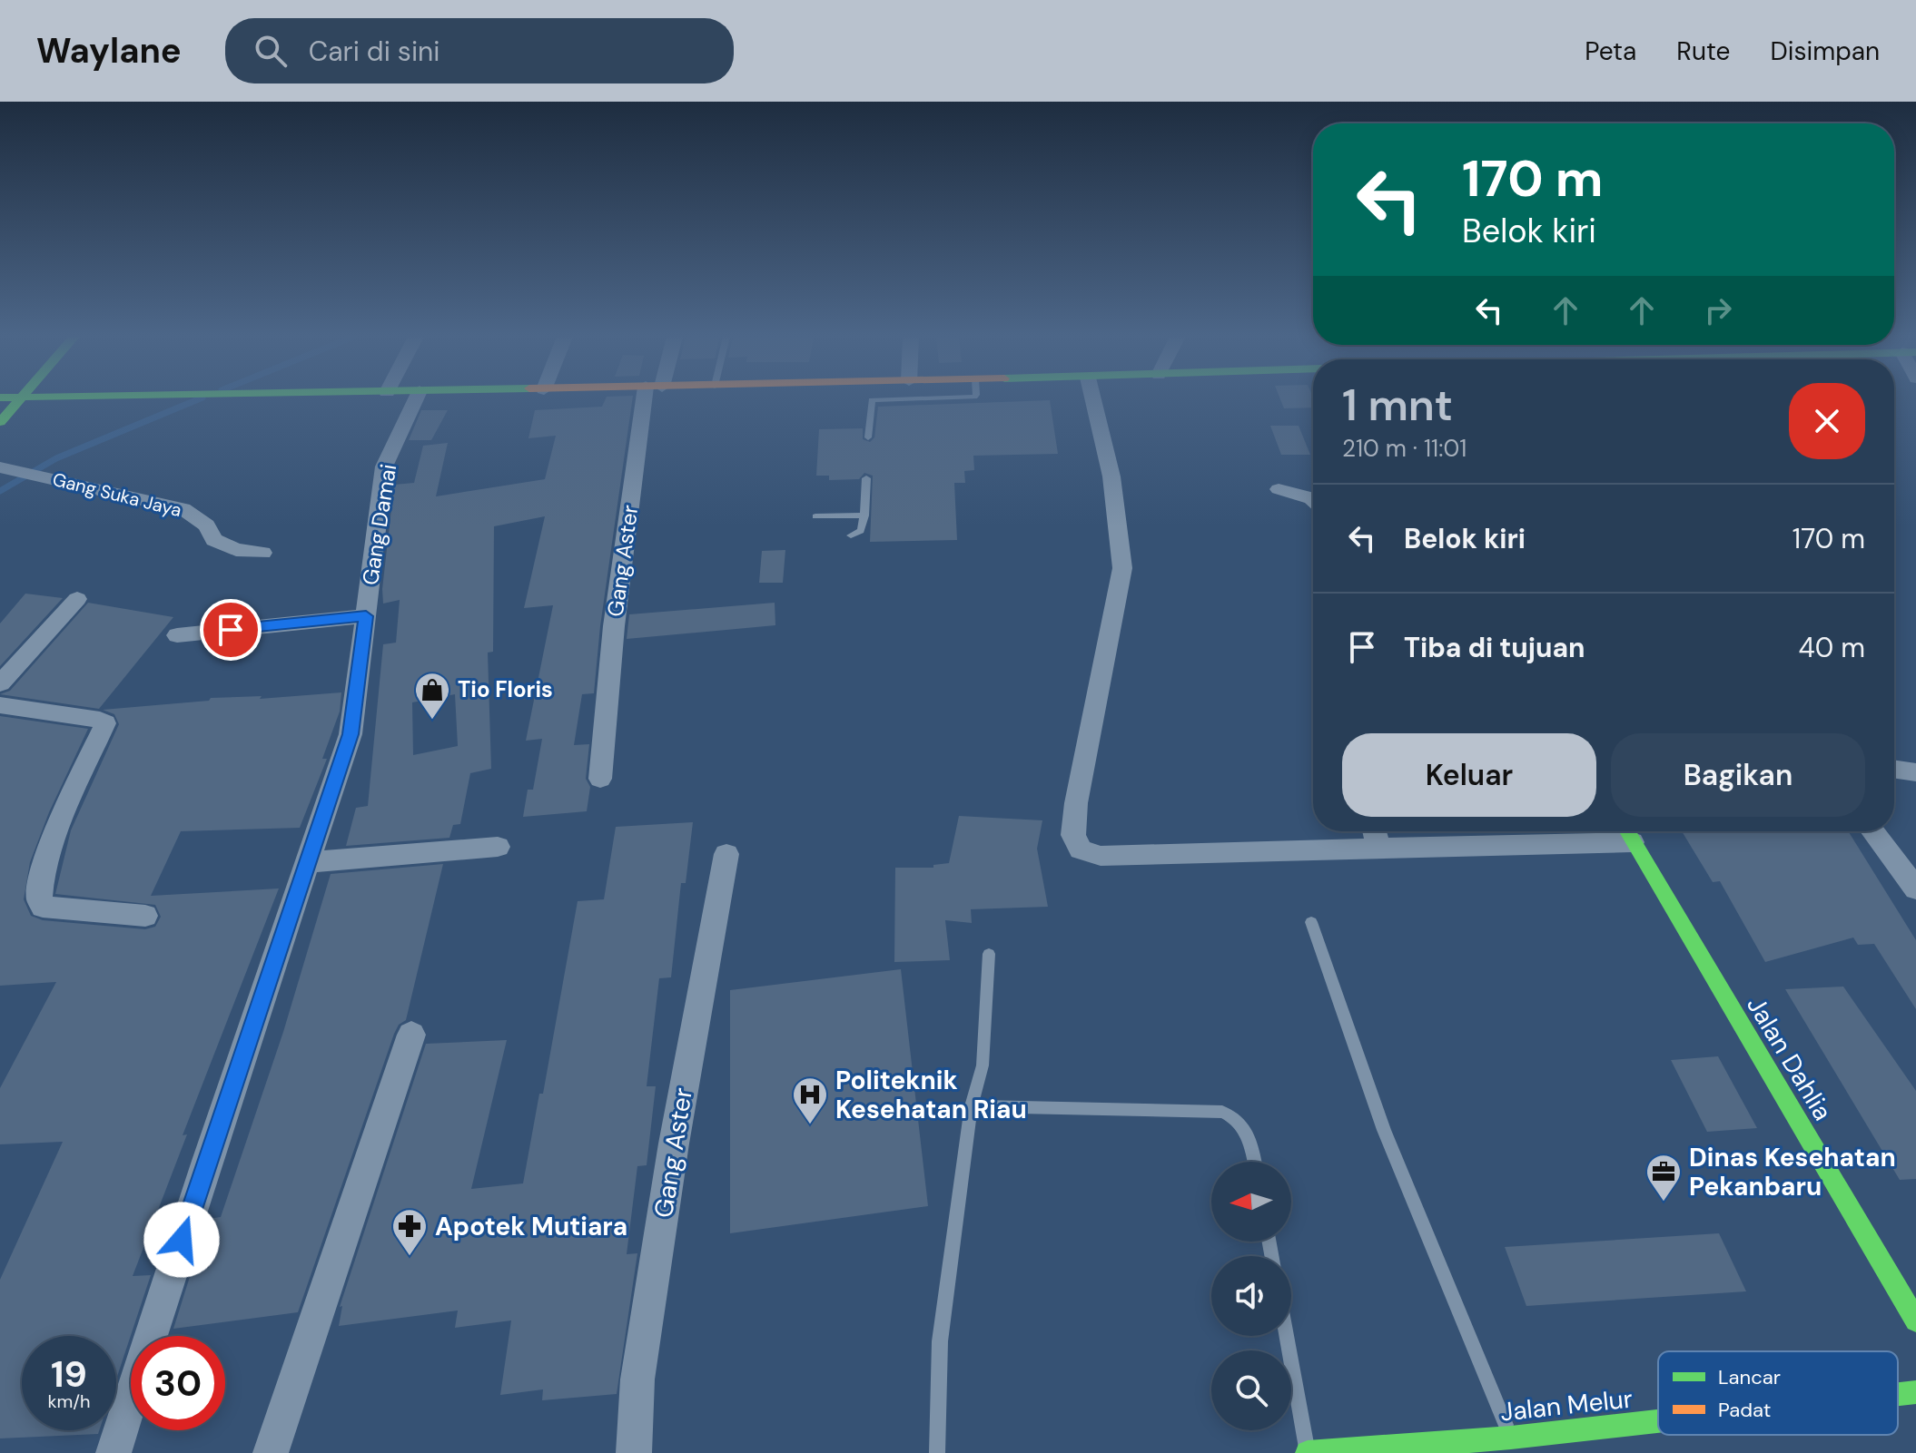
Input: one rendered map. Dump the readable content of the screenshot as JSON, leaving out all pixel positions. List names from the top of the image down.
{
  "streets": {
    "street": [
      "Gang Suka Jaya",
      "Gang Damai",
      "Gang Aster",
      "Jalan Dahlia",
      "Jalan Melur"
    ]
  },
  "places": {
    "shop": ["Tio Floris"],
    "hospital": ["Politeknik Kesehatan Riau"],
    "office": ["Dinas Kesehatan Pekanbaru"],
    "pharmacy": ["Apotek Mutiara"]
  },
  "legend": ["Lancar", "Padat"],
  "north": "left",
  "page": {
    "header": "Waylane",
    "search": "Cari di sini",
    "nav": ["Peta", "Rute", "Disimpan"],
    "turn": ["170 m", "Belok kiri"],
    "heading": ["1 mnt", "210 m · 11:01"],
    "list": [
      {
        "name": "Belok kiri",
        "value": "170 m"
      },
      {
        "name": "Tiba di tujuan",
        "value": "40 m"
      }
    ],
    "buttons": ["Keluar", "Bagikan"],
    "speed": "19 km/h",
    "limit": "30"
  }
}
